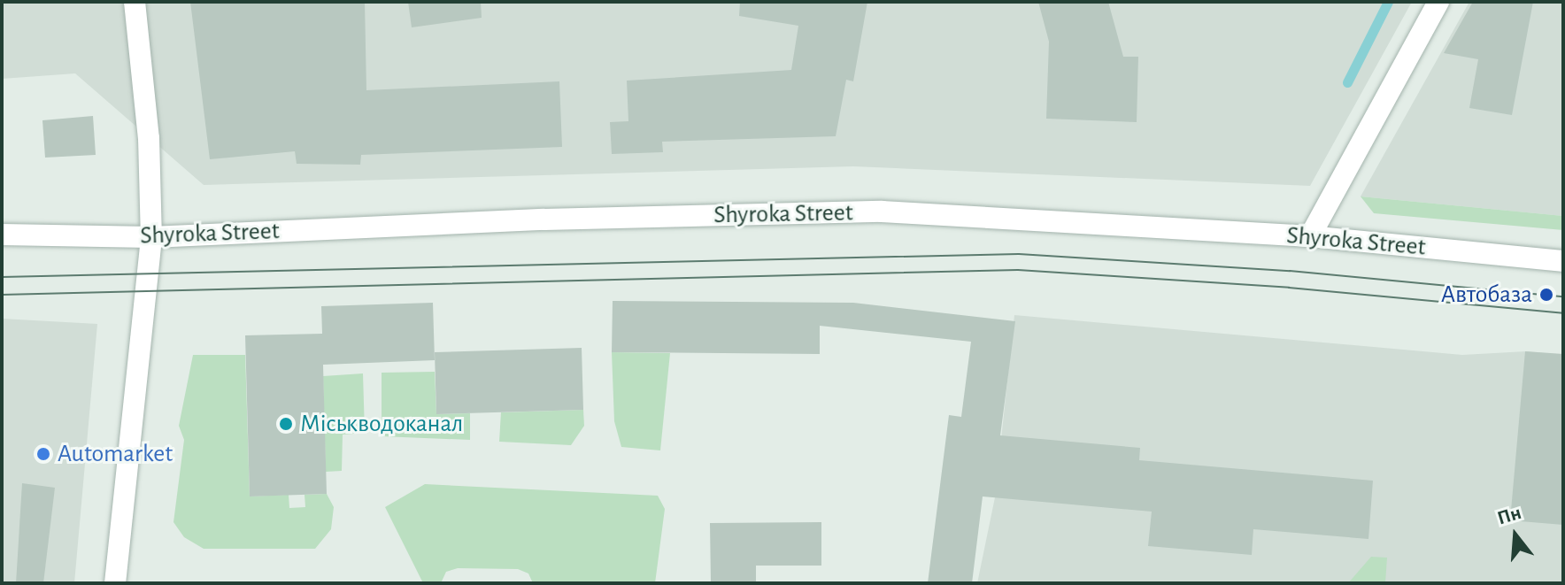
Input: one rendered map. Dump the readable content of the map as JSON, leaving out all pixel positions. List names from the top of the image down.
{
  "streets": {
    "street": ["Shyroka Street"]
  },
  "places": ["Автобаза", "Міськводоканал", "Automarket"],
  "north": "top"
}
